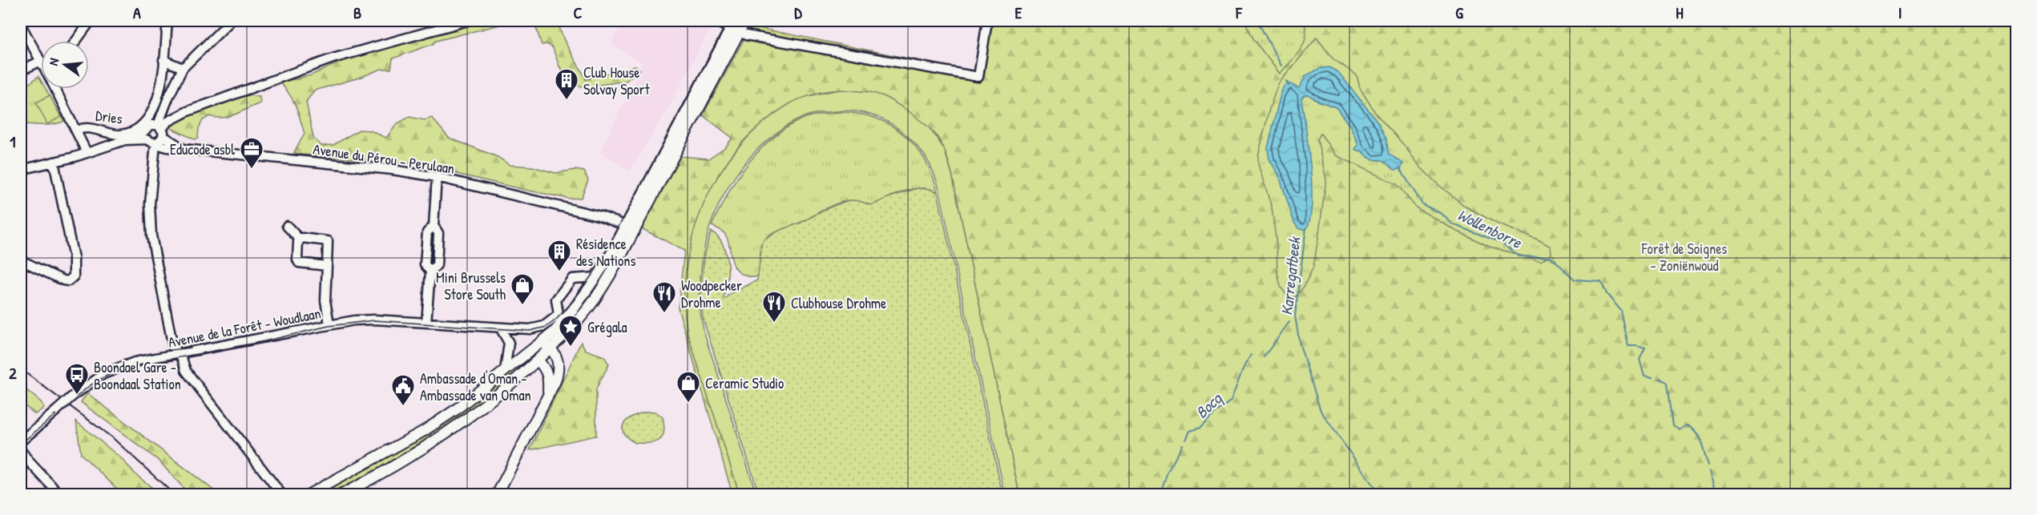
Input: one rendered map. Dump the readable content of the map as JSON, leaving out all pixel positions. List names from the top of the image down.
{
  "streets": {
    "street": ["Dries", "Avenue du Pérou - Perulaan", "Avenue de la Forêt - Woudlaan"]
  },
  "crossings": [
    ["Dries", "Avenue du Pérou - Perulaan"]
  ],
  "water": ["Wollenborre", "Karregatbeek", "Bocq"],
  "parks": ["Forêt de Soignes - Zoniënwoud"],
  "places": {
    "building": ["Club House Solvay Sport", "Résidence des Nations"],
    "office": ["Educode asbl"],
    "shop": ["Mini Brussels Store South", "Ceramic Studio"],
    "restaurant": ["Woodpecker Drohme", "Clubhouse Drohme"],
    "place": ["Grégala"],
    "bus stop": ["Boondael Gare - Boondaal Station"],
    "public building": ["Ambassade d'Oman - Ambassade van Oman"]
  },
  "north": "left",
  "grid": {
    "columns": [
      "A",
      "B",
      "C",
      "D",
      "E",
      "F",
      "G",
      "H",
      "I"
    ],
    "rows": ["1", "2"]
  }
}
